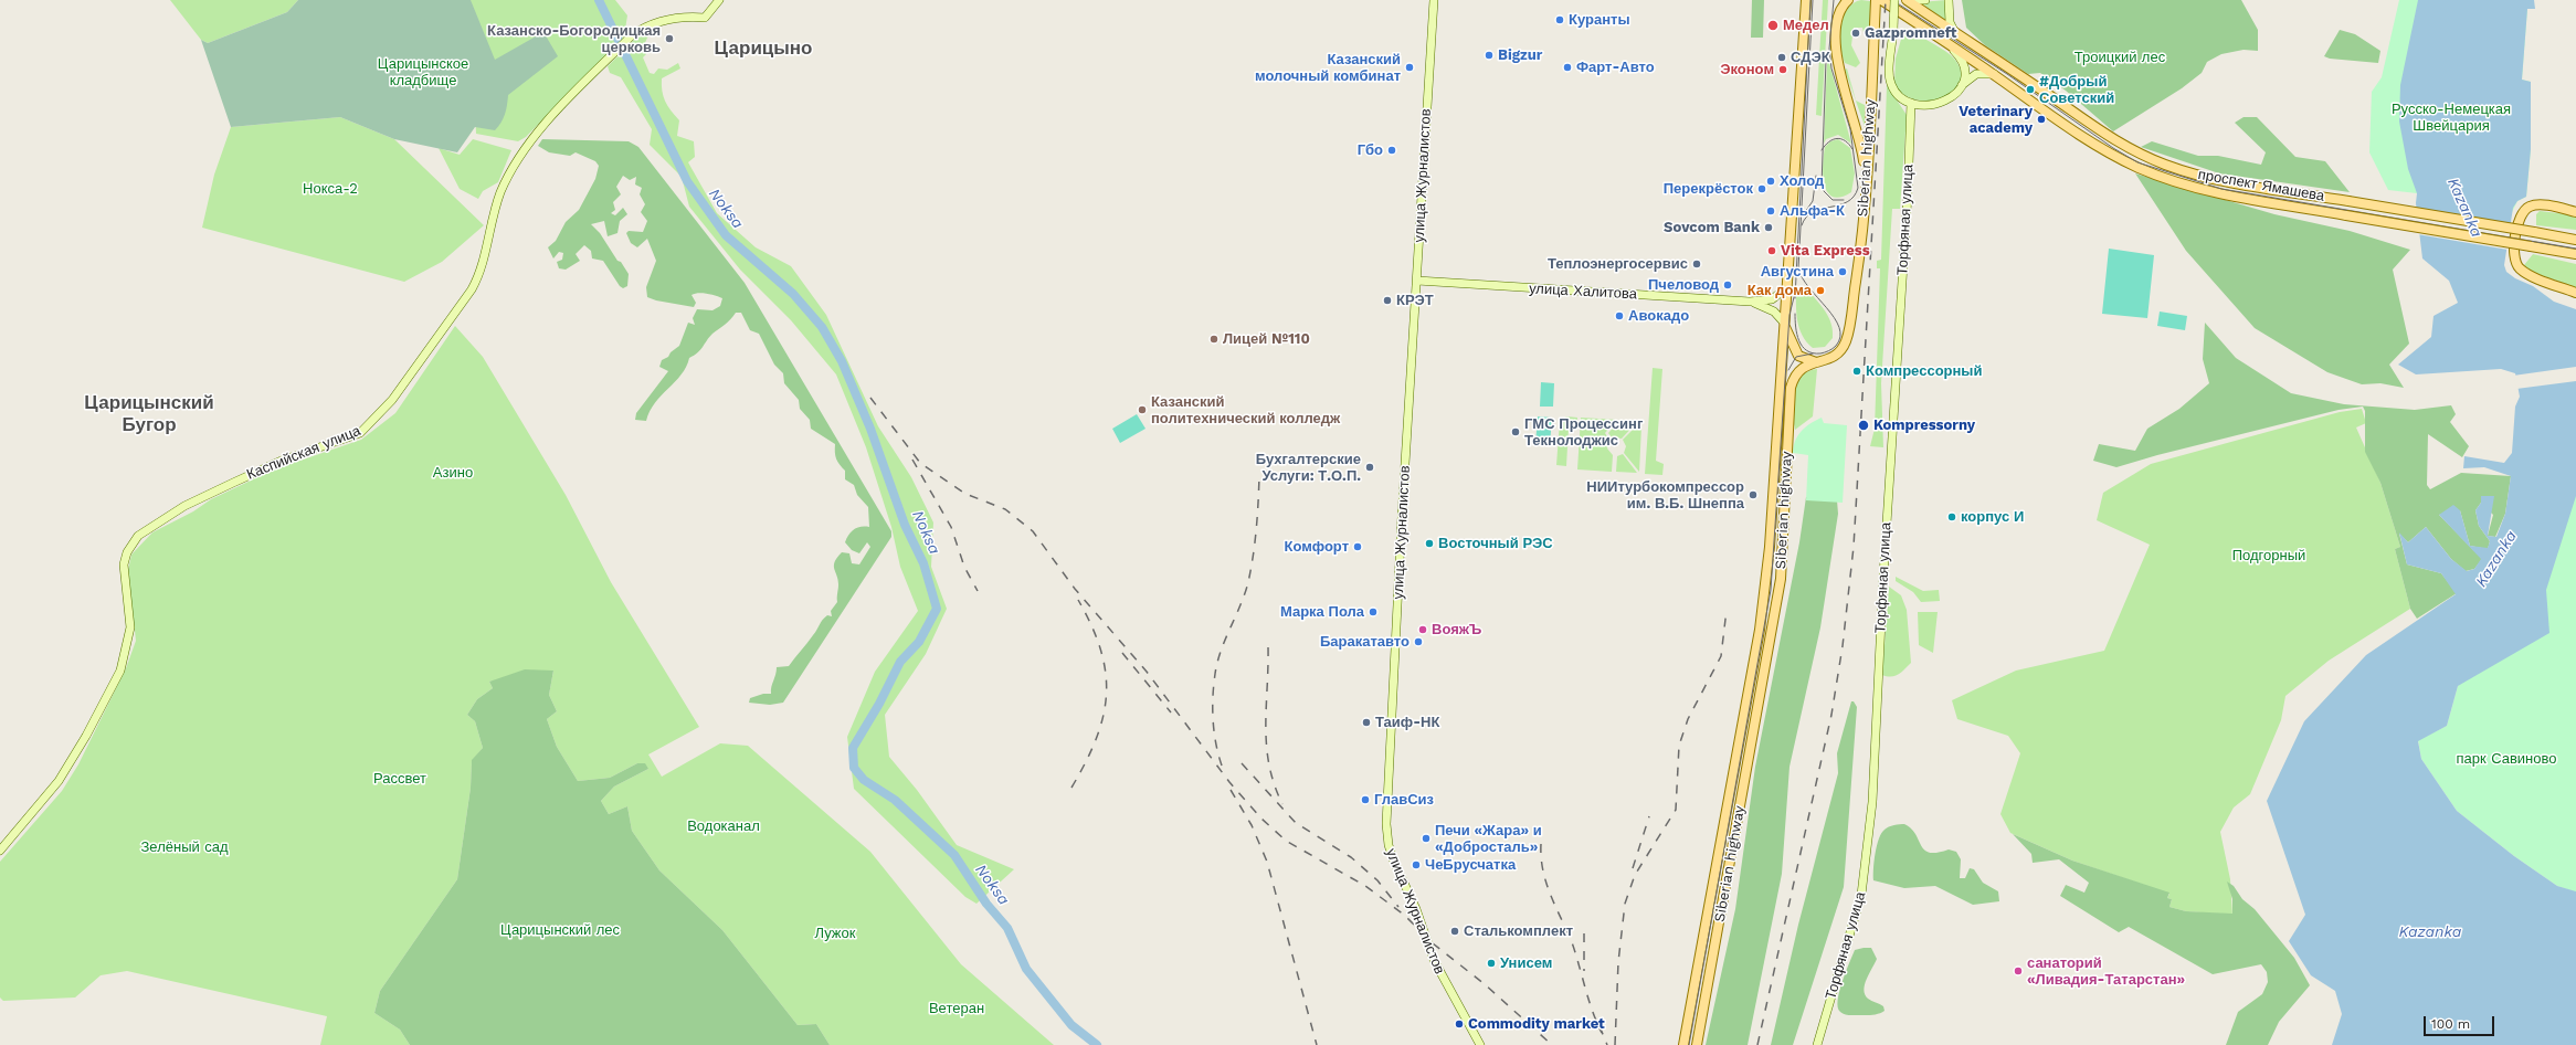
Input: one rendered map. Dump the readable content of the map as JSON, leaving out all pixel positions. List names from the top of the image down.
{
  "streets": {
    "main road": ["Siberian highway", "проспект Ямашева"],
    "street": [
      "улица Журналистов",
      "Торфяная улица",
      "улица Халитова",
      "Каспийская улица"
    ]
  },
  "crossings": [
    ["улица Журналистов", "улица Халитова"]
  ],
  "districts": ["Царицыно", "Царицынский Бугор"],
  "water": ["Kazanka", "Noksa"],
  "parks": [
    "Троицкий лес",
    "Царицынское кладбище",
    "Русско-Немецкая Швейцария",
    "Нокса-2",
    "Азино",
    "Подгорный",
    "парк Савиново",
    "Рассвет",
    "Водоканал",
    "Зелёный сад",
    "Царицынский лес",
    "Лужок",
    "Ветеран"
  ],
  "places": [
    "Куранты",
    "Медел",
    "Gazpromneft",
    "Казанско-Богородицкая церковь",
    "Bigzur",
    "СДЭК",
    "Казанский молочный комбинат",
    "Фарт-Авто",
    "Эконом",
    "#Добрый Советский",
    "Veterinary academy",
    "Гбо",
    "Холод",
    "Перекрёсток",
    "Альфа-К",
    "Sovcom Bank",
    "Vita Express",
    "Теплоэнергосервис",
    "Августина",
    "Пчеловод",
    "Как дома",
    "КРЭТ",
    "Авокадо",
    "Лицей №110",
    "Компрессорный",
    "Казанский политехнический колледж",
    "Kompressorny",
    "ГМС Процессинг Текнолоджис",
    "Бухгалтерские Услуги: Т.О.П.",
    "НИИтурбокомпрессор им. В.Б. Шнеппа",
    "корпус И",
    "Восточный РЭС",
    "Комфорт",
    "Марка Пола",
    "ВояжЪ",
    "Баракатавто",
    "Таиф-НК",
    "ГлавСиз",
    "Печи «Жара» и «Добросталь»",
    "ЧеБрусчатка",
    "Сталькомплект",
    "Унисем",
    "санаторий «Ливадия-Татарстан»",
    "Commodity market"
  ],
  "scale_bar": "100 m"
}
